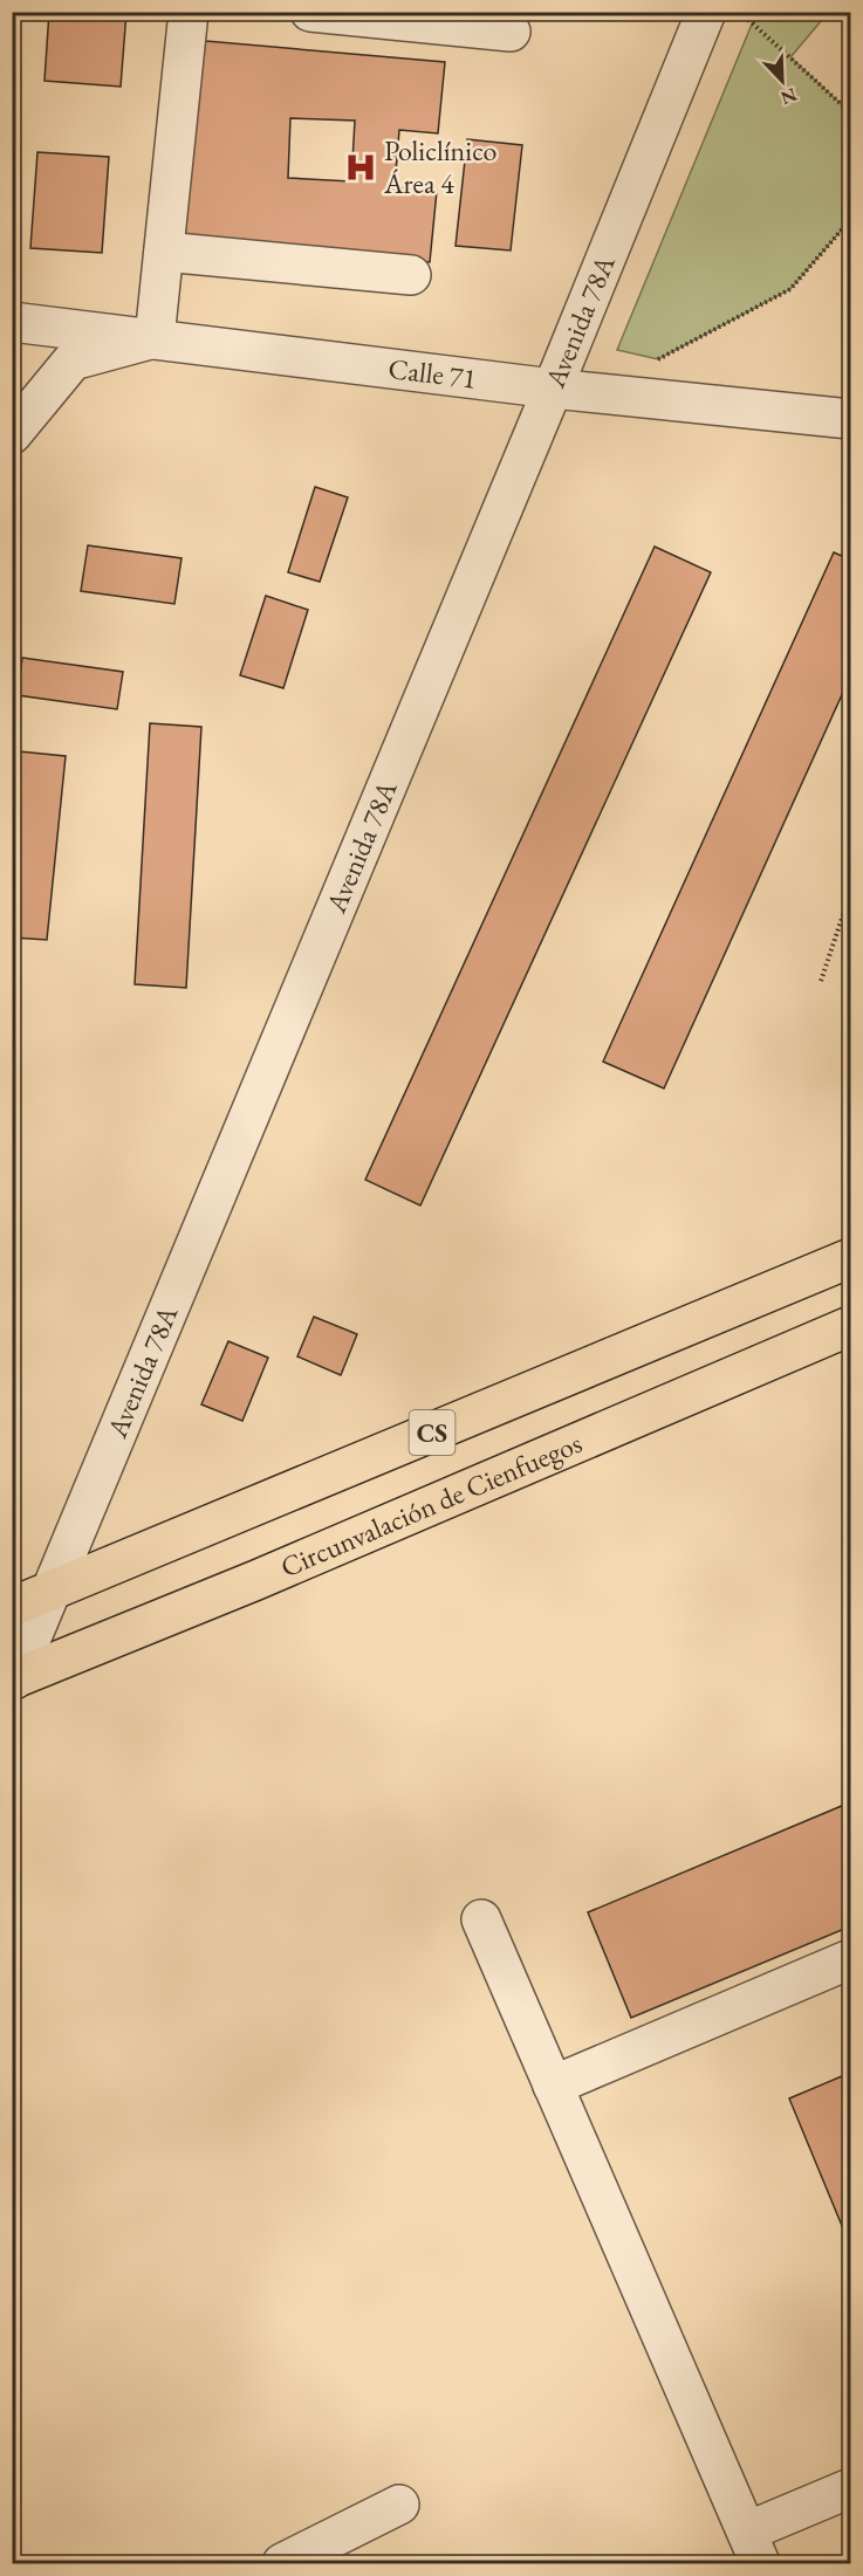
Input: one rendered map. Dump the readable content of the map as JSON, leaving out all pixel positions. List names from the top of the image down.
{
  "streets": {
    "highway": ["CS", "Circunvalación de Cienfuegos"],
    "street": ["Avenida 78A", "Calle 71"]
  },
  "crossings": [
    ["Avenida 78A", "Calle 71"],
    ["Avenida 78A", "CS"],
    ["Avenida 78A", "Circunvalación de Cienfuegos"]
  ],
  "places": {
    "hospital": ["Policlínico Área 4"]
  },
  "north": "bottom right"
}
